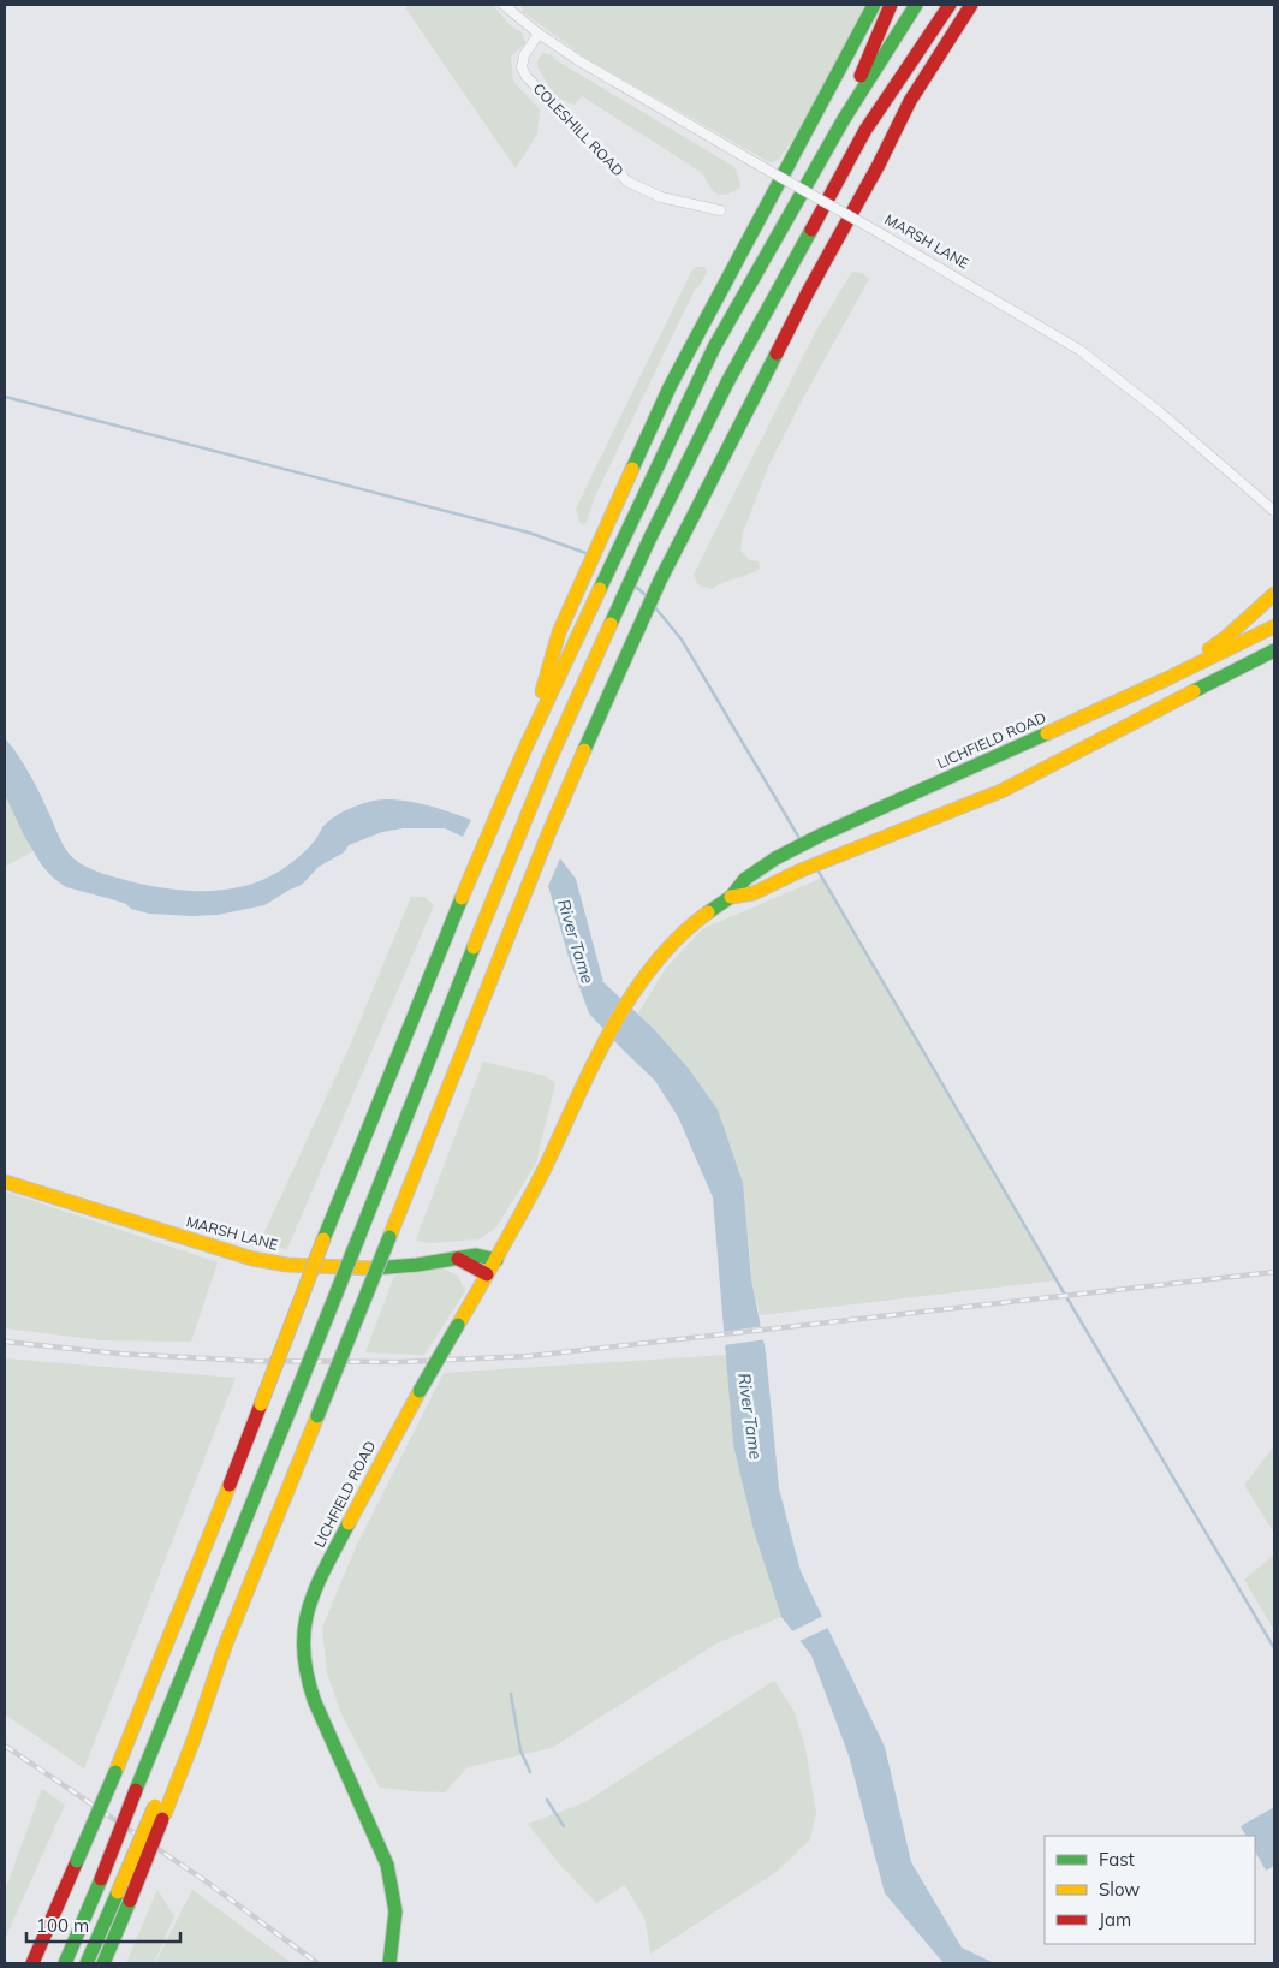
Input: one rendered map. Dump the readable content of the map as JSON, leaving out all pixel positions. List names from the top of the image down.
{
  "streets": {
    "main road": ["MARSH LANE", "LICHFIELD ROAD"],
    "street": ["COLESHILL ROAD"]
  },
  "crossings": [
    ["COLESHILL ROAD", "MARSH LANE"],
    ["MARSH LANE", "LICHFIELD ROAD"]
  ],
  "water": ["River Tame"],
  "legend": ["Fast", "Slow", "Jam"],
  "scale_bar": "100 m"
}
